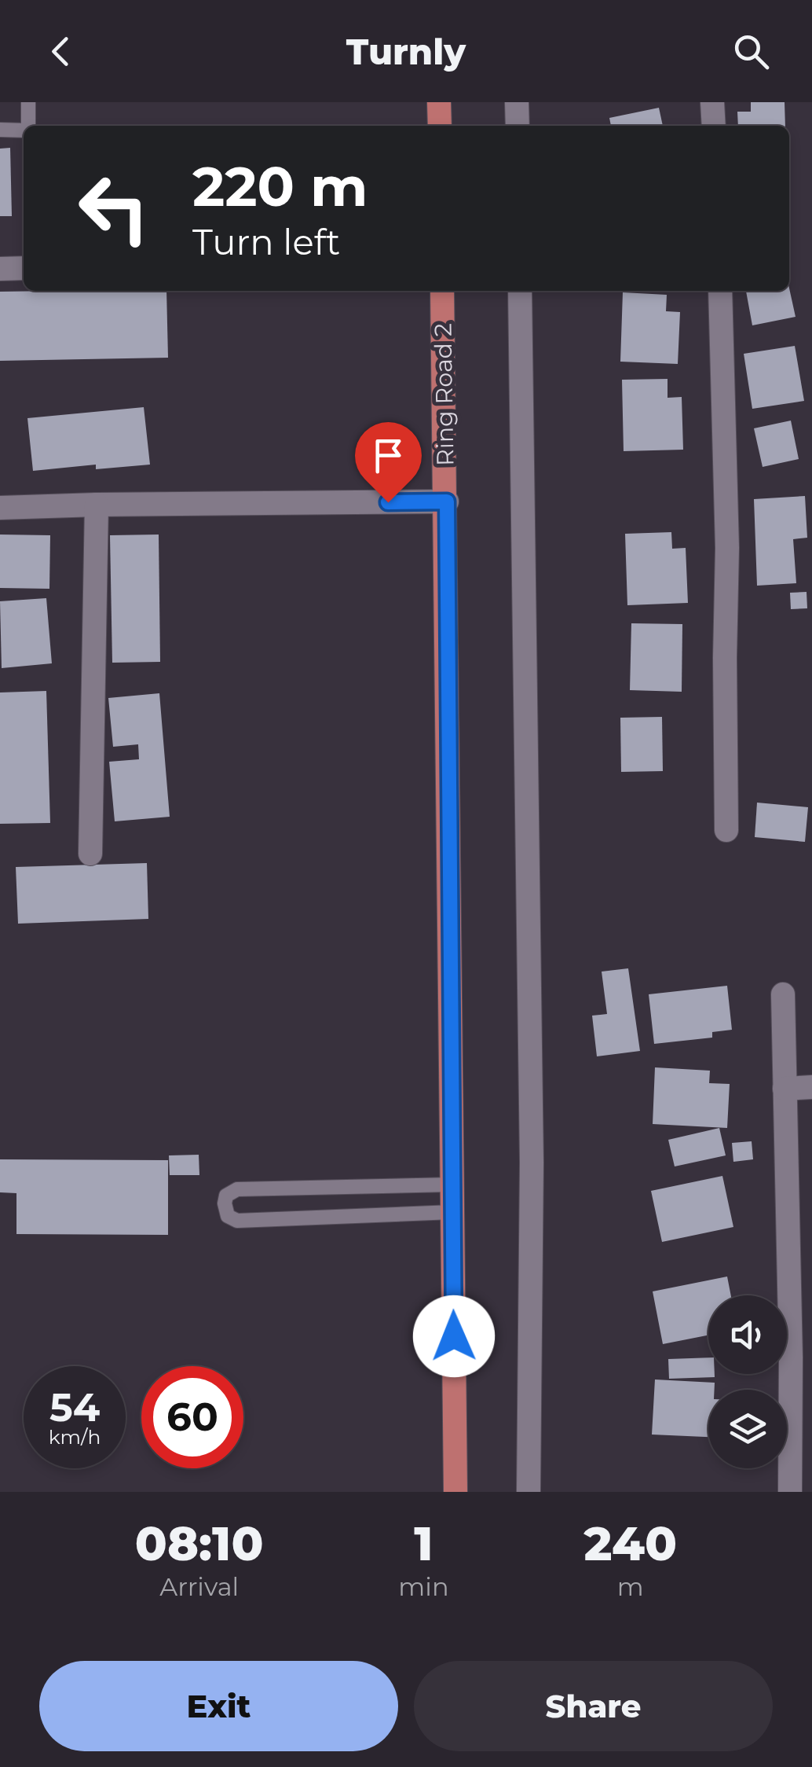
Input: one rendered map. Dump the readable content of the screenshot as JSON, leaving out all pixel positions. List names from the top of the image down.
{
  "streets": {
    "main road": ["Ring Road 2"]
  },
  "page": {
    "header": "Turnly",
    "turn": ["220 m", "Turn left"],
    "speed": "54 km/h",
    "limit": "60",
    "eta": [
      "08:10",
      "Arrival",
      "1",
      "min",
      "240",
      "m"
    ],
    "buttons": ["Exit", "Share"]
  }
}
